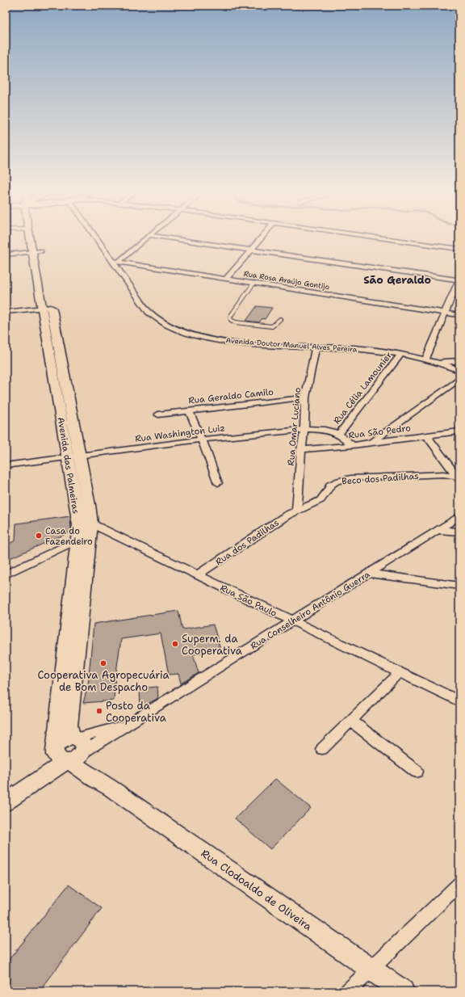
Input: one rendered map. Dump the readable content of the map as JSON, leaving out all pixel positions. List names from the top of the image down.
{
  "streets": {
    "main road": ["Avenida das Palmeiras", "Rua Clodoaldo de Oliveira"],
    "street": [
      "Rua Rosa Araújo Gontijo",
      "Avenida Doutor Manuel Alves Pereira",
      "Rua Célia Lamounier",
      "Rua Geraldo Camilo",
      "Rua Omar Luciano",
      "Rua São Pedro",
      "Rua Washington Luiz",
      "Beco dos Padilhas",
      "Rua dos Padilhas",
      "Rua São Paulo",
      "Rua Conselheiro Antônio Guerra"
    ]
  },
  "crossings": [
    ["Rua Rosa Araújo Gontijo", "Avenida Doutor Manuel Alves Pereira"],
    ["Avenida Doutor Manuel Alves Pereira", "Rua Célia Lamounier"],
    ["Avenida Doutor Manuel Alves Pereira", "Rua Omar Luciano"],
    ["Rua Célia Lamounier", "Rua Washington Luiz"],
    ["Rua Geraldo Camilo", "Rua Omar Luciano"],
    ["Rua Omar Luciano", "Rua São Pedro"],
    ["Rua Omar Luciano", "Rua Washington Luiz"],
    ["Rua Omar Luciano", "Beco dos Padilhas"],
    ["Rua Omar Luciano", "Rua dos Padilhas"],
    ["Rua São Pedro", "Rua Washington Luiz"],
    ["Rua Washington Luiz", "Avenida das Palmeiras"],
    ["Avenida das Palmeiras", "Rua São Paulo"],
    ["Avenida das Palmeiras", "Rua Conselheiro Antônio Guerra"],
    ["Avenida das Palmeiras", "Rua Clodoaldo de Oliveira"],
    ["Beco dos Padilhas", "Rua dos Padilhas"],
    ["Rua dos Padilhas", "Rua São Paulo"],
    ["Rua São Paulo", "Rua Conselheiro Antônio Guerra"],
    ["Rua Conselheiro Antônio Guerra", "Rua Clodoaldo de Oliveira"]
  ],
  "districts": ["São Geraldo"],
  "places": [
    "Casa do Fazendeiro",
    "Superm. da Cooperativa",
    "Cooperativa Agropecuária de Bom Despacho",
    "Posto da Cooperativa"
  ]
}
